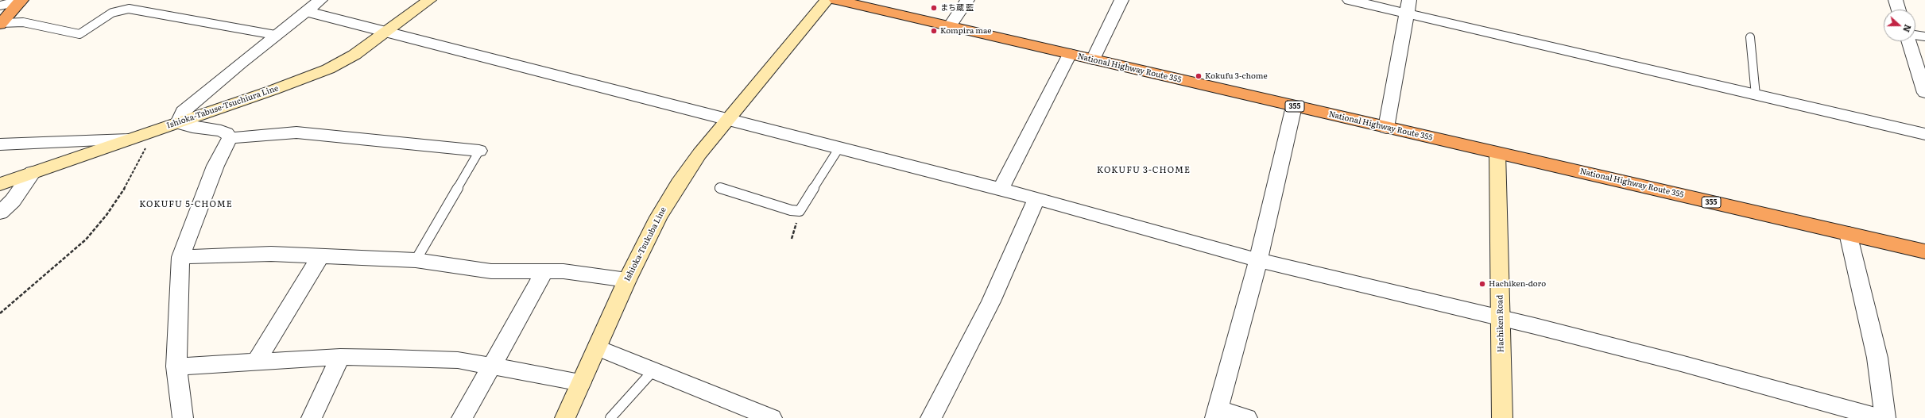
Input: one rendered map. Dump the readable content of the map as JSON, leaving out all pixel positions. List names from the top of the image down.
{
  "streets": {
    "highway": ["National Highway Route 355", "355"],
    "main road": ["Ishioka-Tabuse-Tsuchiura Line", "Ishioka-Tsukuba Line", "Hachiken Road"]
  },
  "crossings": [
    ["National Highway Route 355", "Hachiken Road"]
  ],
  "districts": ["KOKUFU 3-CHOME", "KOKUFU 5-CHOME"],
  "places": [
    "まち蔵 藍",
    "Kompira mae",
    "Kokufu 3-chome",
    "Hachiken-doro"
  ],
  "north": "right"
}
